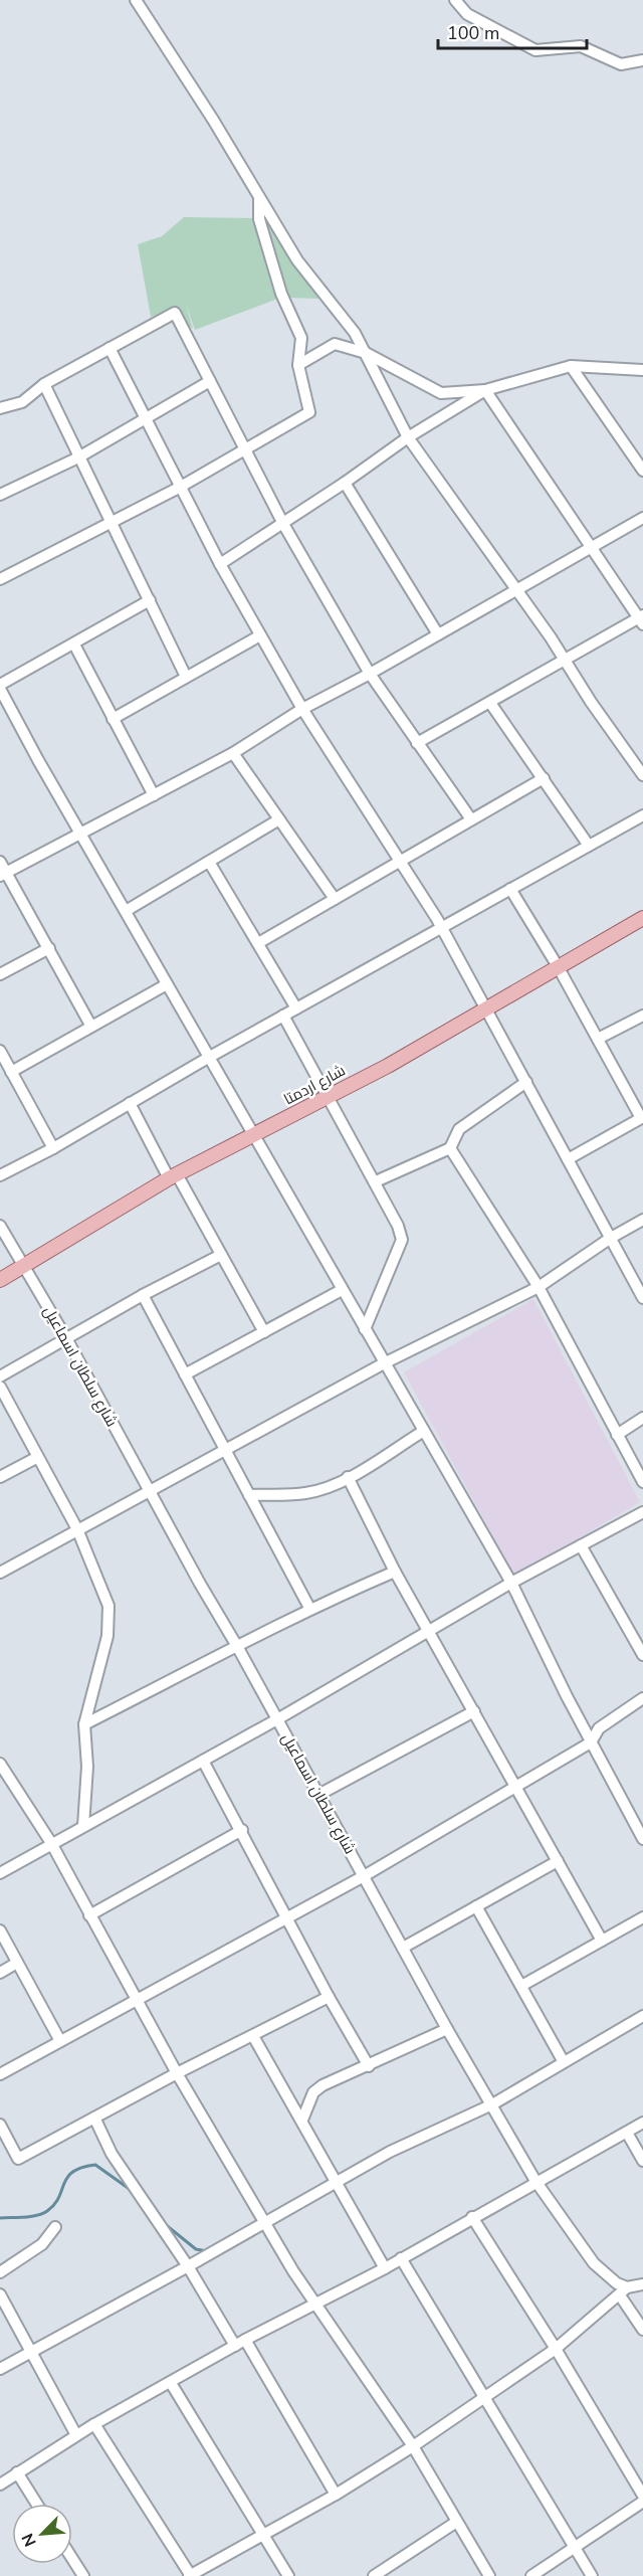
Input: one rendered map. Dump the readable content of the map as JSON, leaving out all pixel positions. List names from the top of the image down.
{
  "streets": {
    "main road": ["شارع اردمتا"],
    "street": ["شارع سلطان اسماعيل"]
  },
  "crossings": [
    ["شارع اردمتا", "شارع سلطان اسماعيل"]
  ],
  "scale_bar": "100 m",
  "north": "bottom left"
}
